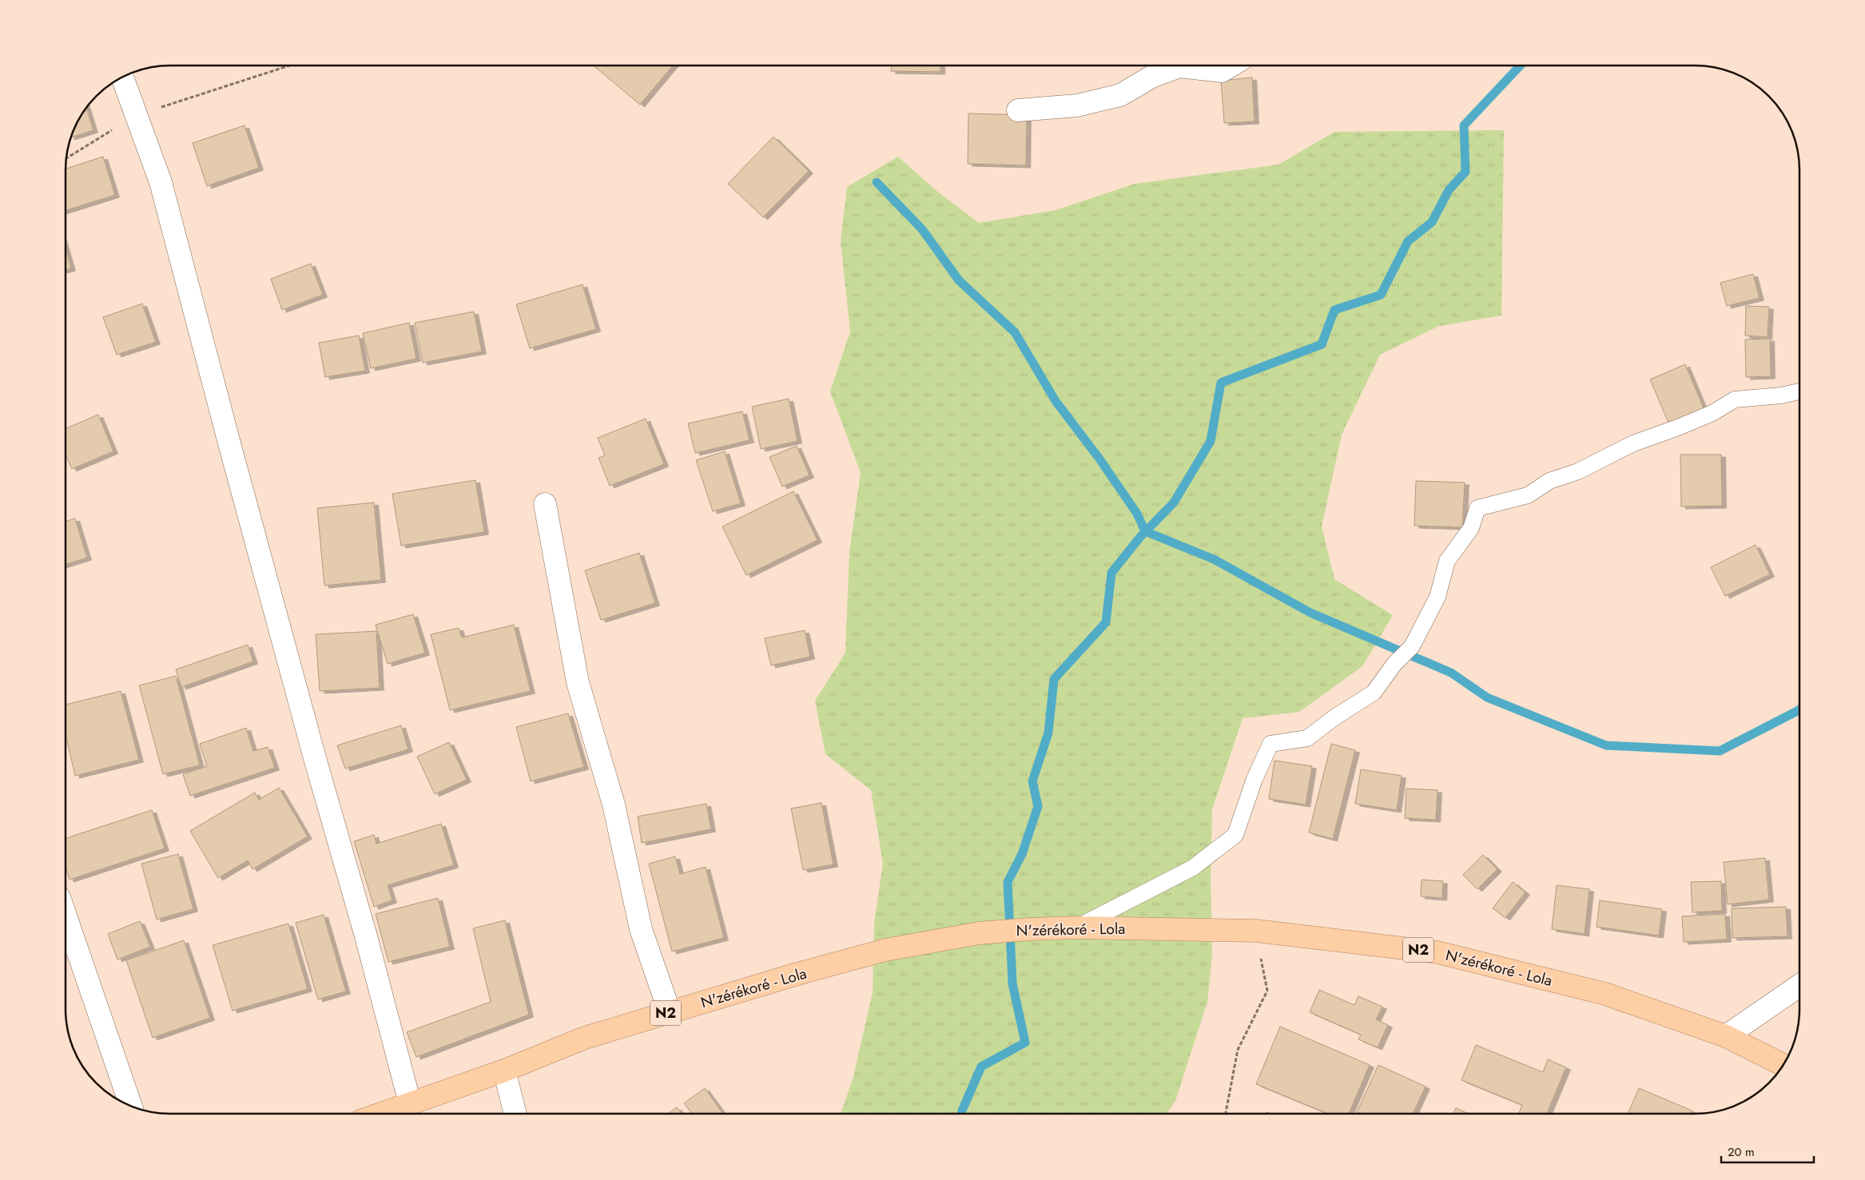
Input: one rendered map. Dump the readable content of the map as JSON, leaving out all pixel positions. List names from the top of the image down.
{
  "streets": {
    "highway": ["N'zérékoré - Lola", "N2"]
  },
  "scale_bar": "20 m"
}
